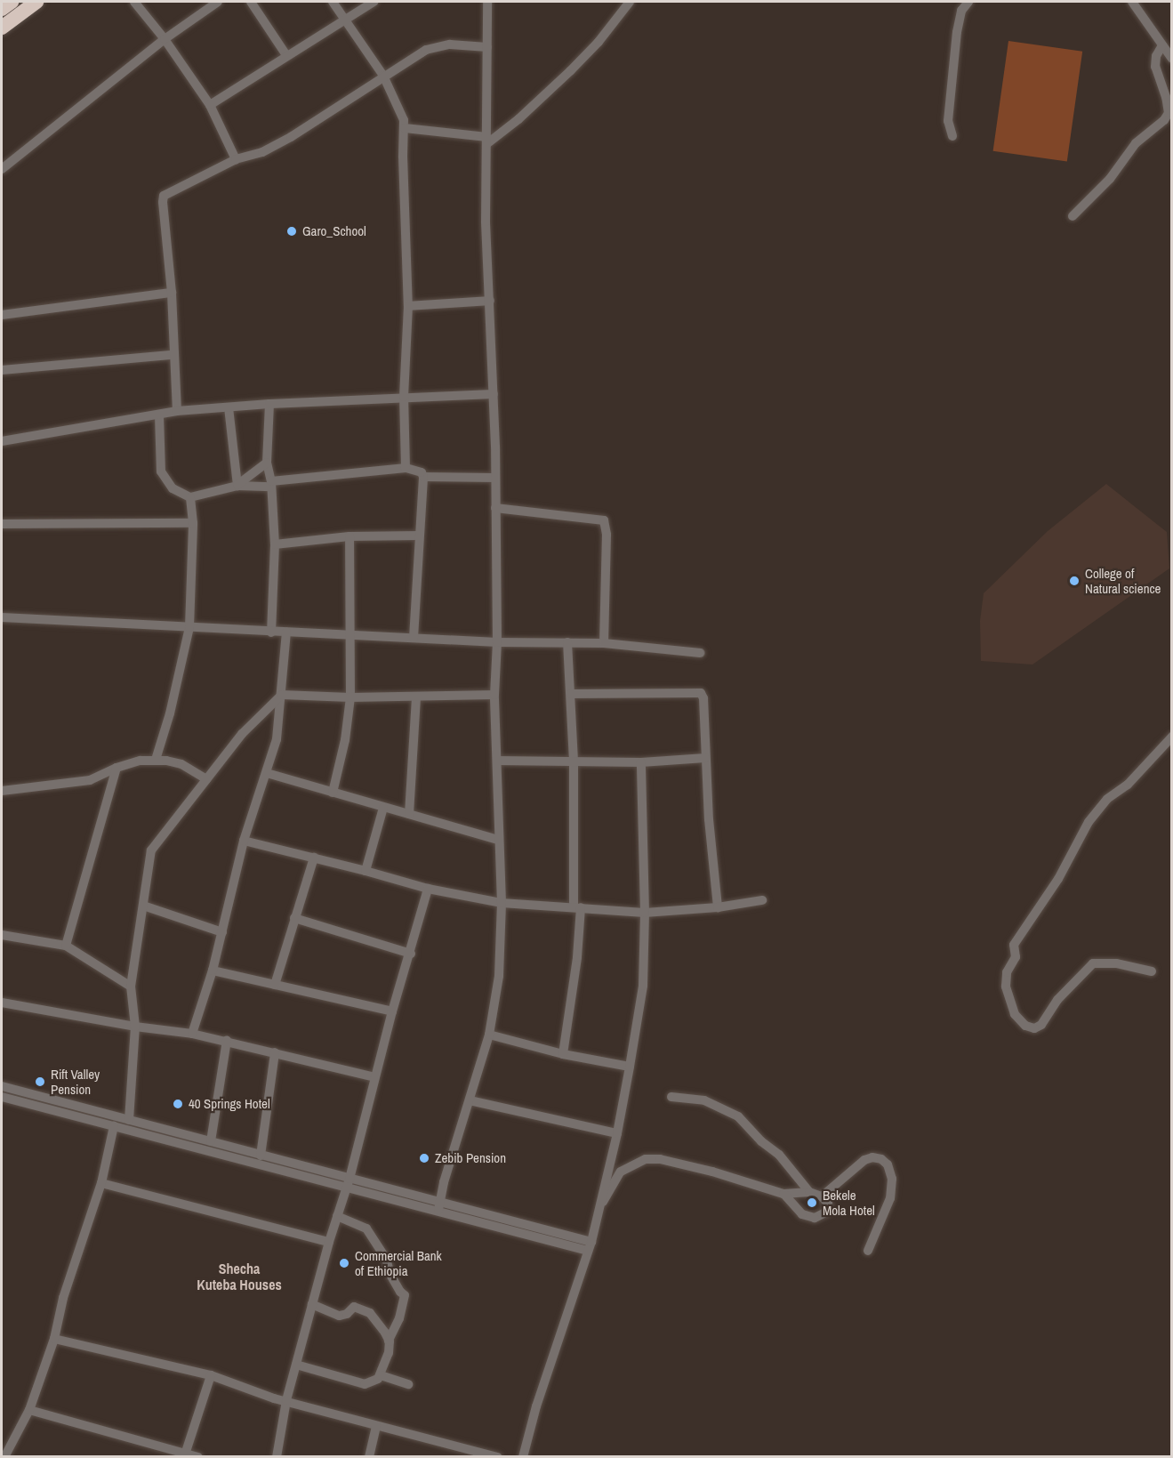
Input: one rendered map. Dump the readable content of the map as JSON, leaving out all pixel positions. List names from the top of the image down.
{
  "districts": ["Shecha Kuteba Houses"],
  "places": [
    "Garo_School",
    "College of Natural science",
    "Rift Valley Pension",
    "40 Springs Hotel",
    "Zebib Pension",
    "Bekele Mola Hotel",
    "Commercial Bank of Ethiopia"
  ]
}
